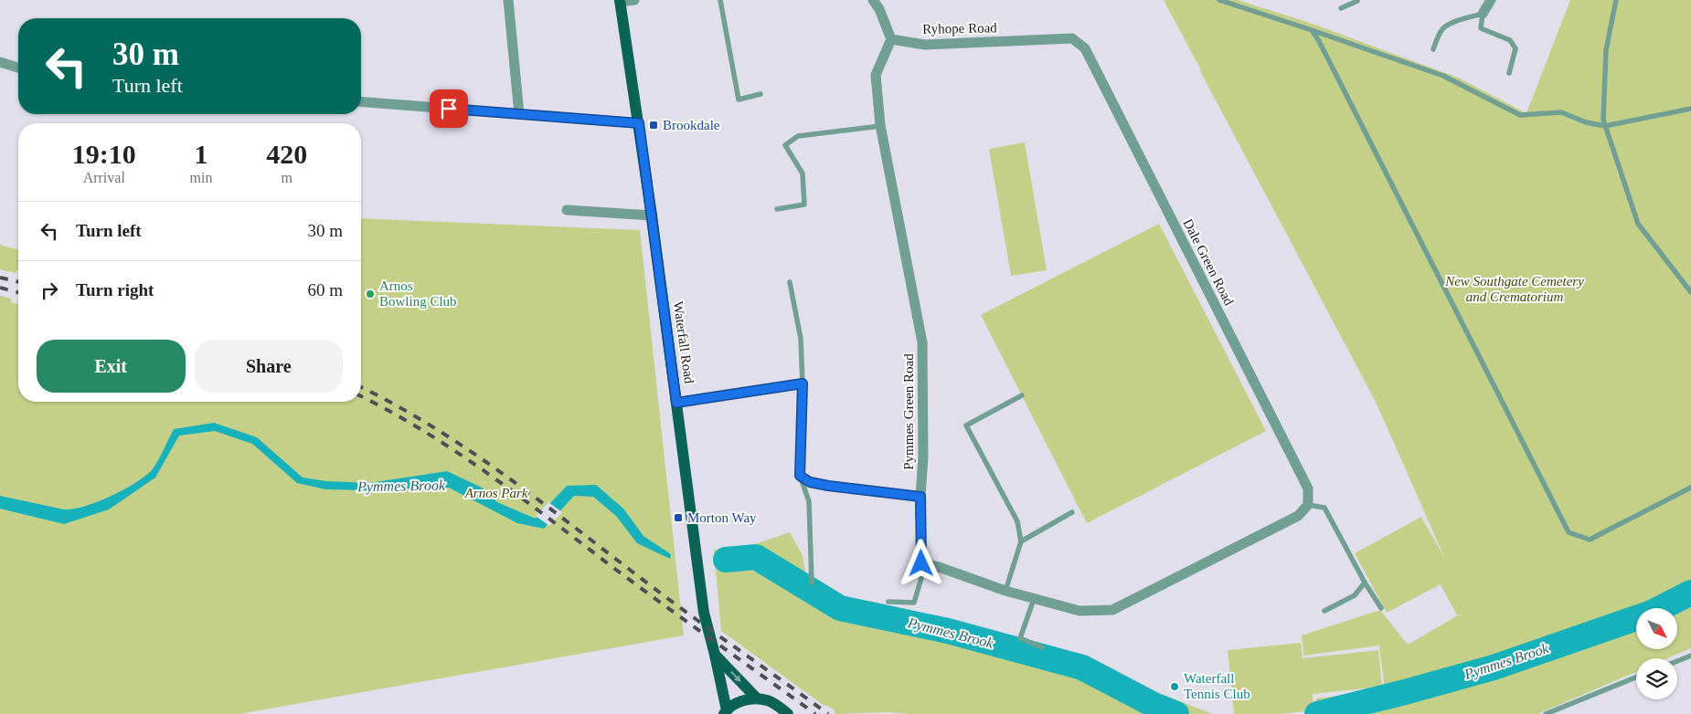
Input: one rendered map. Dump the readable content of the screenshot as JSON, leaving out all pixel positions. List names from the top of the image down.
{
  "streets": {
    "main road": ["Waterfall Road"],
    "street": ["Ryhope Road", "Dale Green Road", "Pymmes Green Road"]
  },
  "crossings": [
    ["Ryhope Road", "Dale Green Road"],
    ["Ryhope Road", "Pymmes Green Road"]
  ],
  "water": ["Pymmes Brook"],
  "parks": ["New Southgate Cemetery and Crematorium", "Arnos Park"],
  "places": {
    "transit": ["Brookdale", "Morton Way"],
    "other": ["Arnos Bowling Club", "Waterfall Tennis Club"]
  },
  "north": "bottom right",
  "page": {
    "turn": ["30 m", "Turn left"],
    "eta": [
      "19:10",
      "Arrival",
      "1",
      "min",
      "420",
      "m"
    ],
    "list": [
      {
        "name": "Turn left",
        "value": "30 m"
      },
      {
        "name": "Turn right",
        "value": "60 m"
      }
    ],
    "buttons": ["Exit", "Share"]
  }
}
